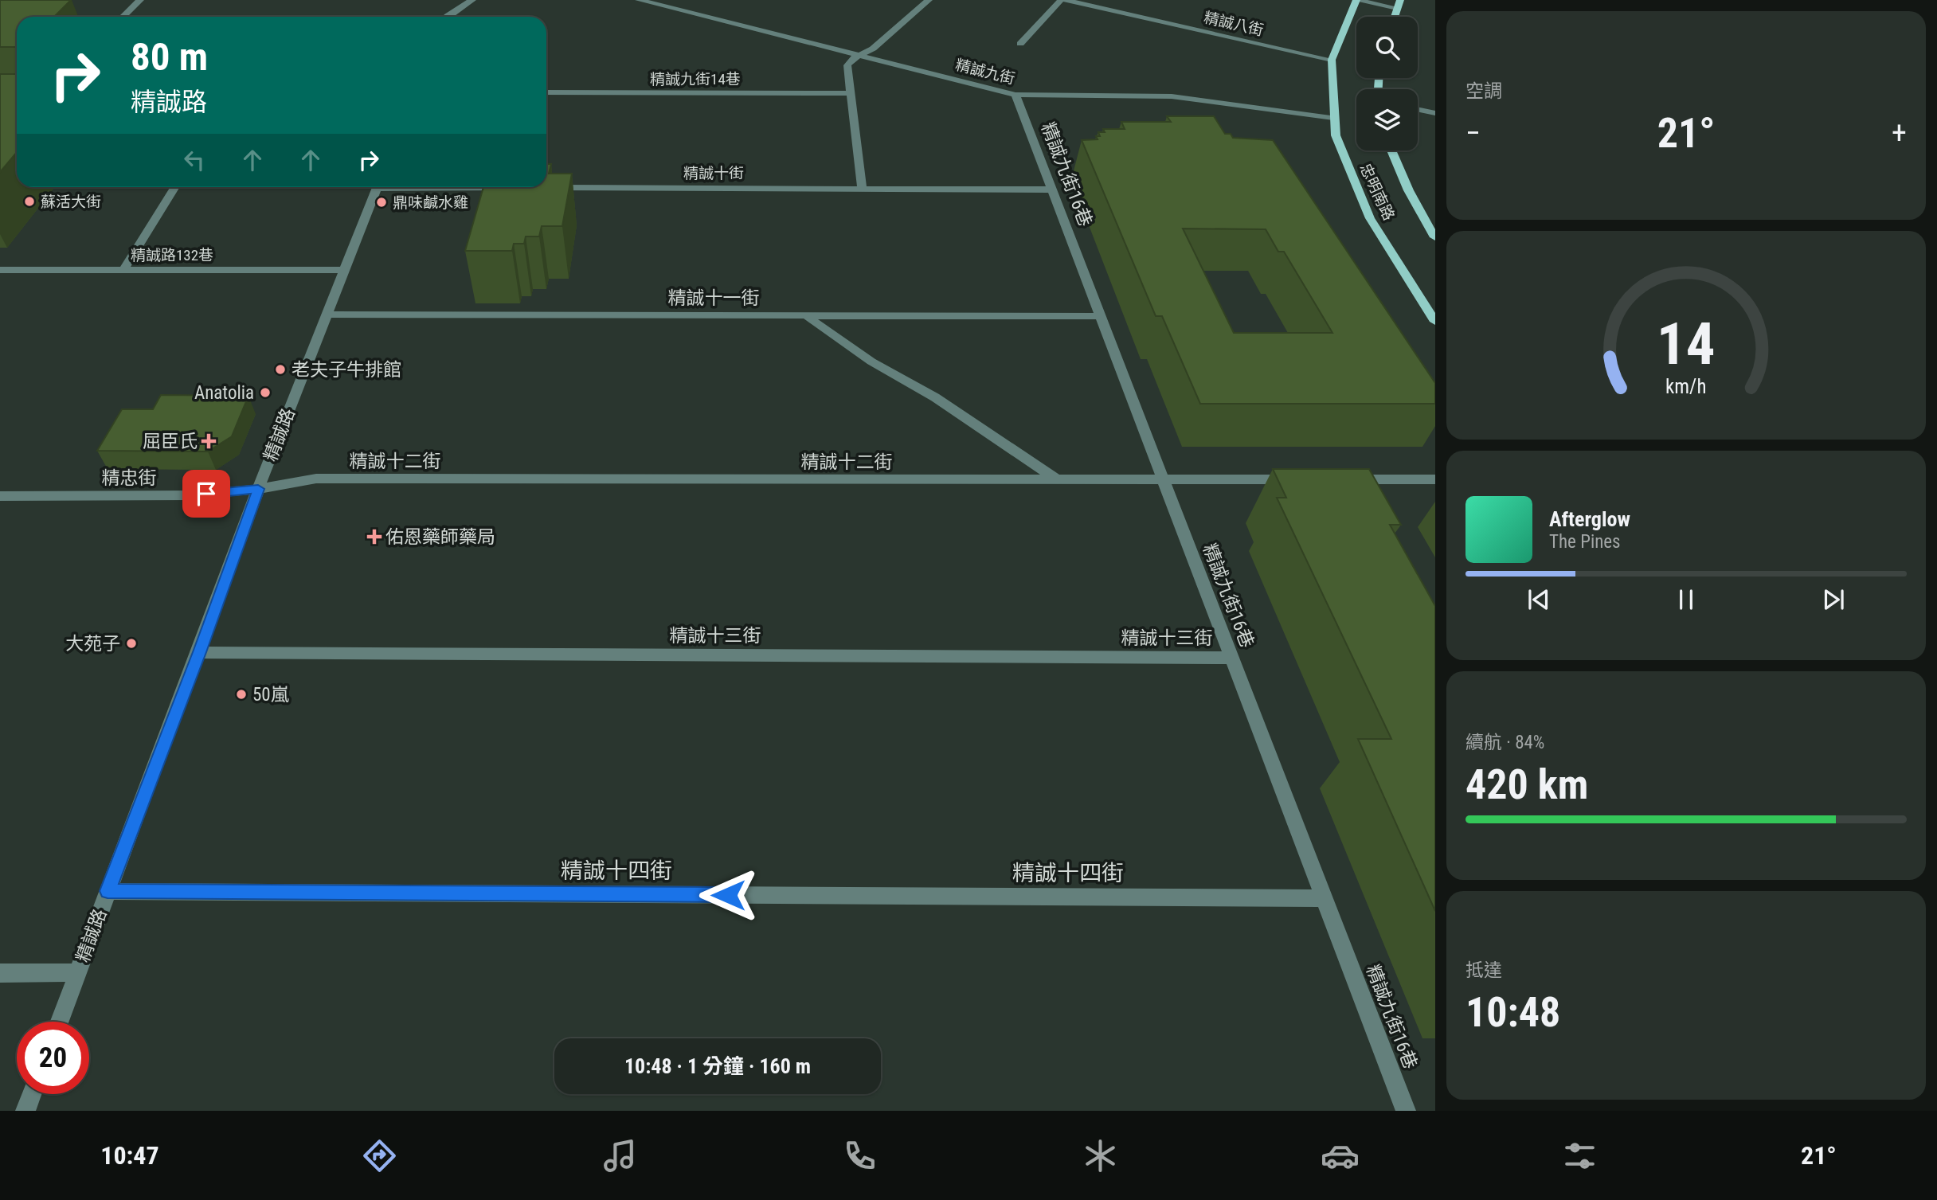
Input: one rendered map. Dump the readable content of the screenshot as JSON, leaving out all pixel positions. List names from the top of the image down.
{
  "streets": {
    "main road": ["忠明南路"],
    "street": [
      "精誠八街",
      "精誠九街",
      "精誠九街14巷",
      "精誠十街",
      "精誠九街16巷",
      "精誠路132巷",
      "精誠十一街",
      "精誠路",
      "精誠十二街",
      "精忠街",
      "精誠十三街",
      "精誠十四街"
    ]
  },
  "crossings": [
    ["精誠八街", "忠明南路"],
    ["精誠九街", "精誠九街16巷"],
    ["精誠九街", "忠明南路"],
    ["精誠十街", "精誠九街16巷"],
    ["精誠九街16巷", "精誠十一街"],
    ["精誠九街16巷", "精誠十二街"],
    ["精誠九街16巷", "精誠十三街"],
    ["精誠九街16巷", "精誠十四街"],
    ["精誠路132巷", "精誠路"],
    ["精誠十一街", "精誠路"],
    ["精誠路", "精誠十二街"],
    ["精誠路", "精忠街"],
    ["精誠路", "精誠十三街"],
    ["精誠路", "精誠十四街"],
    ["精誠十二街", "精忠街"]
  ],
  "places": {
    "other": [
      "蘇活大街",
      "鼎味鹹水雞",
      "老夫子牛排館",
      "Anatolia",
      "大苑子",
      "50嵐"
    ],
    "health": ["屈臣氏", "佑恩藥師藥局"]
  },
  "page": {
    "tile": [
      "空調",
      ["續航 · 84%", "420 km"],
      ["抵達", "10:48"]
    ],
    "turn": ["80 m", "精誠路"],
    "heat": ["−", "21°", "+"],
    "song": ["Afterglow", "The Pines"],
    "limit": "20",
    "trip": "10:48 · 1 分鐘 · 160 m",
    "tabs": ["10:47", "21°"],
    "gauge": ["14", "km/h"]
  }
}
